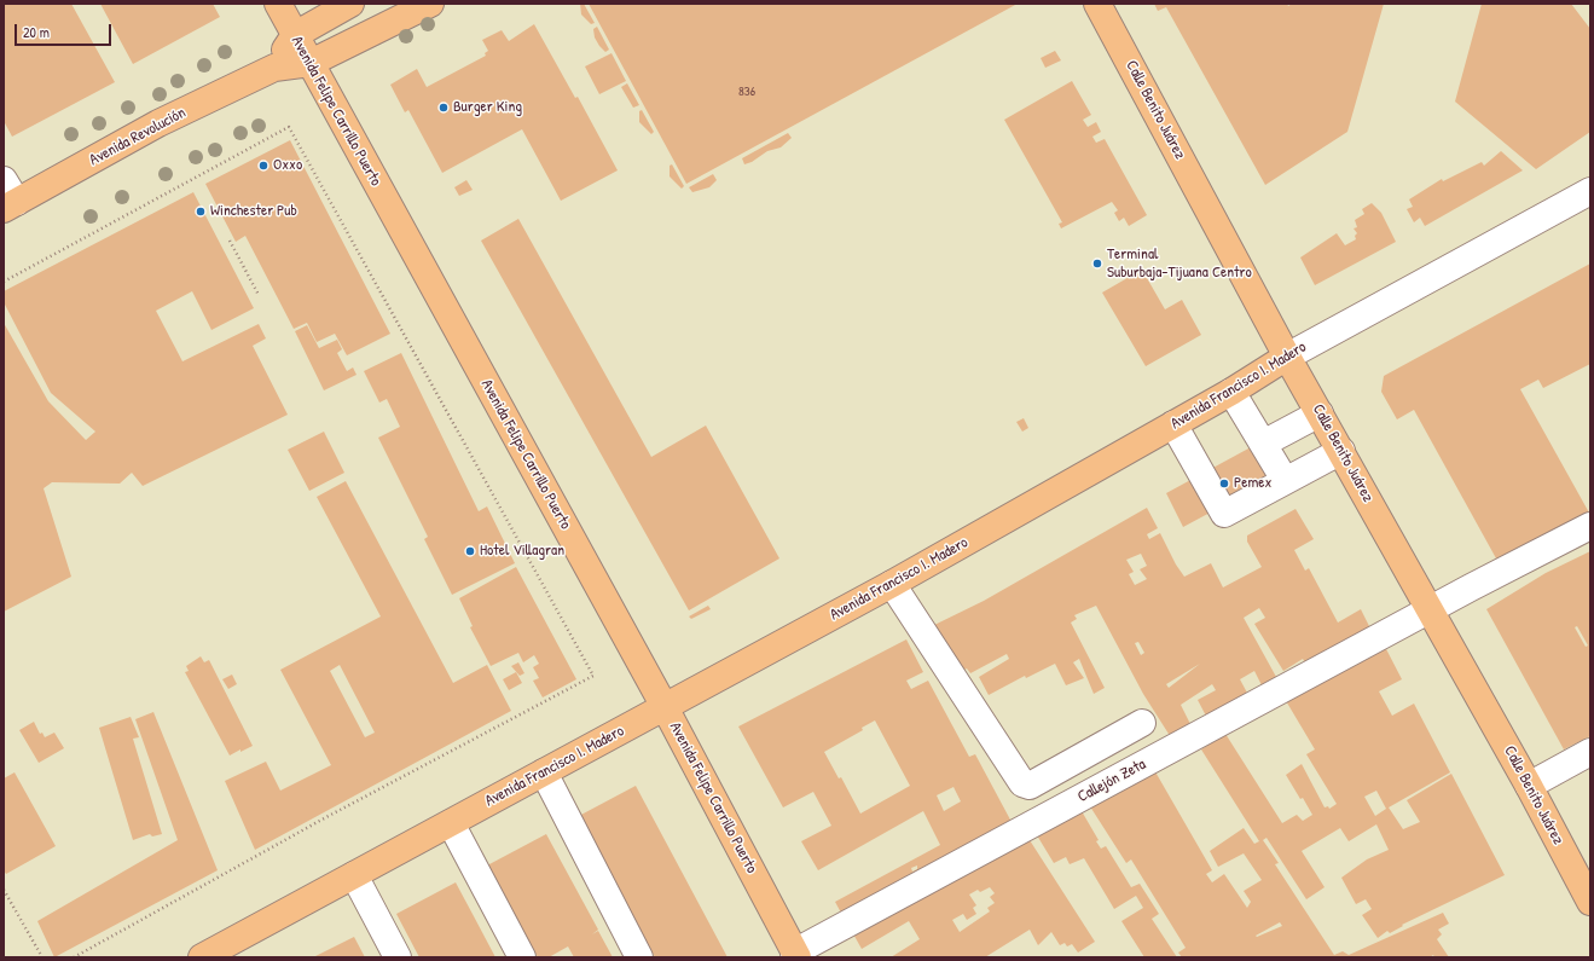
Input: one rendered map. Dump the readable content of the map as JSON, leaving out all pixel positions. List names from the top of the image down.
{
  "streets": {
    "main road": [
      "Calle Benito Juárez",
      "Avenida Felipe Carrillo Puerto",
      "Avenida Revolución",
      "Avenida Francisco I. Madero"
    ],
    "street": ["Callejón Zeta"]
  },
  "crossings": [
    ["Calle Benito Juárez", "Avenida Francisco I. Madero"],
    ["Calle Benito Juárez", "Callejón Zeta"],
    ["Avenida Felipe Carrillo Puerto", "Avenida Revolución"],
    ["Avenida Felipe Carrillo Puerto", "Avenida Francisco I. Madero"],
    ["Avenida Felipe Carrillo Puerto", "Callejón Zeta"]
  ],
  "places": [
    "Burger King",
    "Oxxo",
    "Winchester Pub",
    "Terminal Suburbaja-Tijuana Centro",
    "Pemex",
    "Hotel Villagran"
  ],
  "house_numbers": ["836"],
  "scale_bar": "20 m"
}
